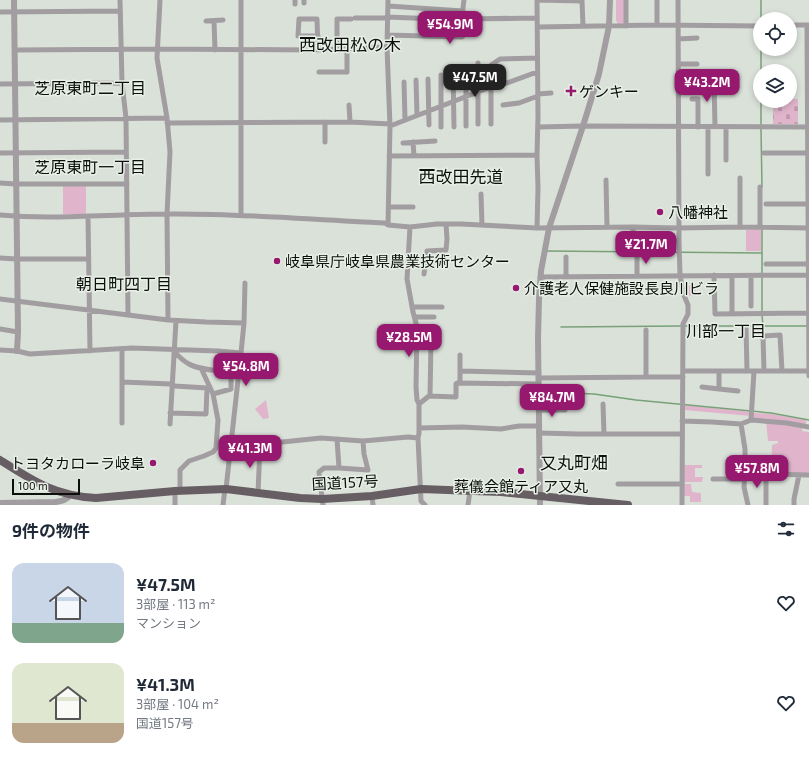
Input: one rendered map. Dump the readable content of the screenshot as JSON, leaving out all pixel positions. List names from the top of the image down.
{
  "streets": {
    "highway": ["国道157号"]
  },
  "districts": [
    "西改田松の木",
    "芝原東町二丁目",
    "芝原東町一丁目",
    "西改田先道",
    "朝日町四丁目",
    "川部一丁目",
    "又丸町畑"
  ],
  "places": {
    "health": ["ゲンキー"],
    "other": [
      "八幡神社",
      "岐阜県庁岐阜県農業技術センター",
      "介護老人保健施設長良川ビラ",
      "トヨタカローラ岐阜",
      "葬儀会館ティア又丸"
    ]
  },
  "scale_bar": "100 m",
  "page": {
    "price": [
      "¥54.9M",
      "¥47.5M",
      "¥43.2M",
      "¥21.7M",
      "¥28.5M",
      "¥54.8M",
      "¥84.7M",
      "¥41.3M",
      "¥57.8M"
    ],
    "scale": "100 m",
    "heading": "9件の物件",
    "list": [
      {
        "name": "¥47.5M",
        "note": "3部屋 · 113 m² · マンション"
      },
      {
        "name": "¥41.3M",
        "note": "3部屋 · 104 m² · 国道157号"
      }
    ]
  }
}
